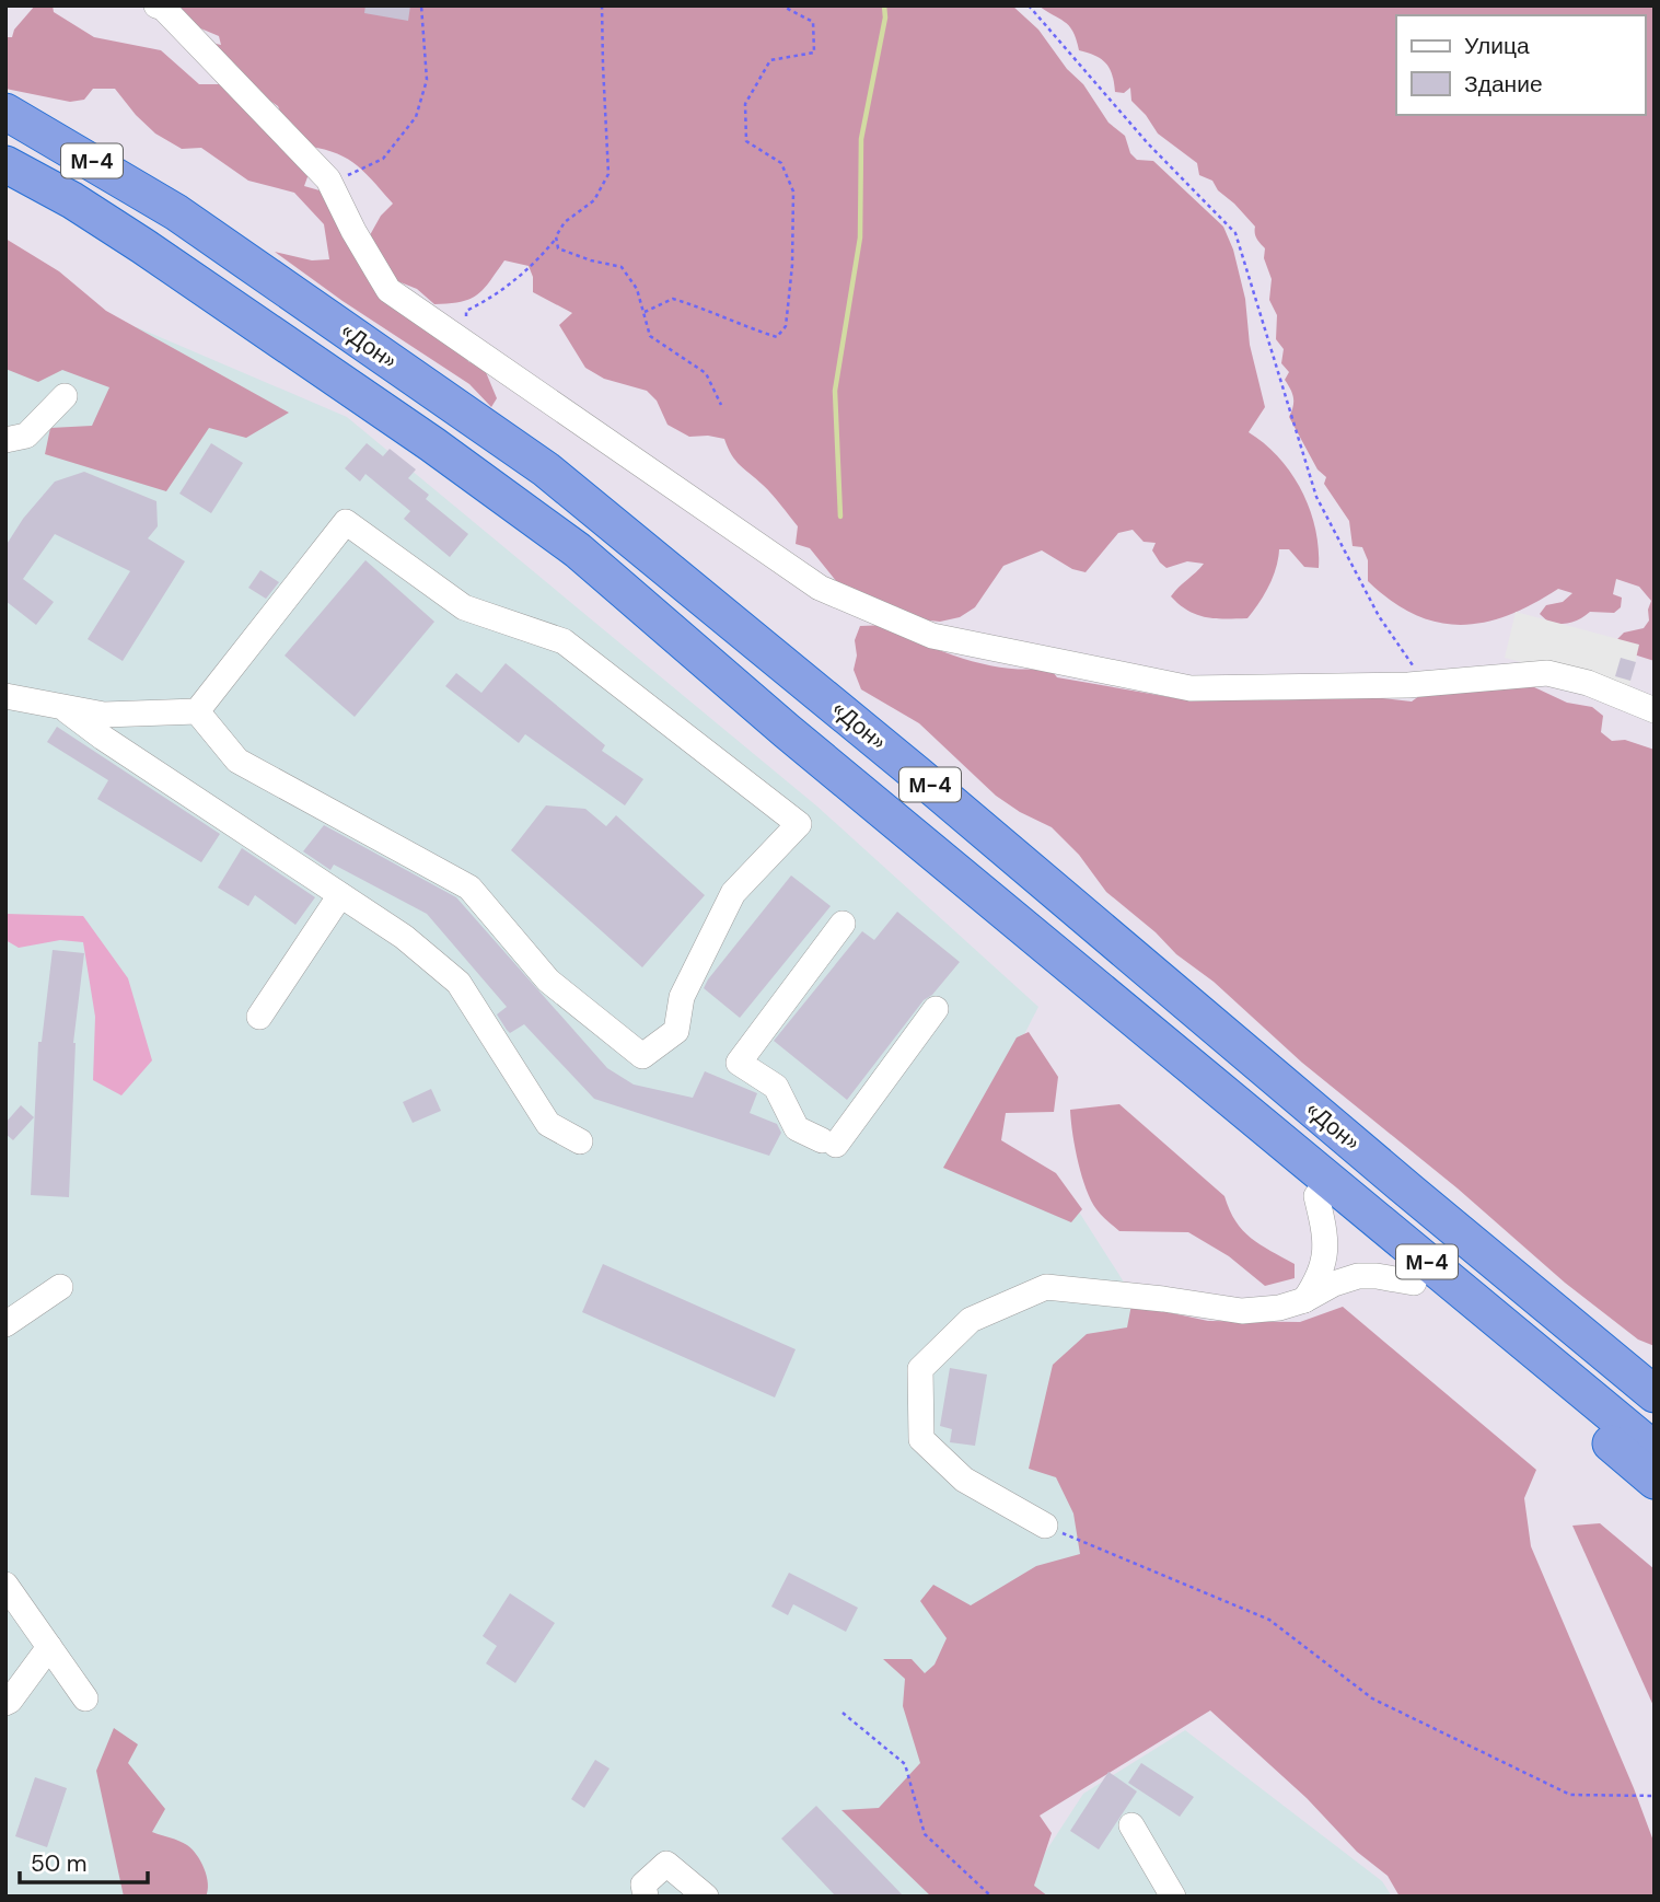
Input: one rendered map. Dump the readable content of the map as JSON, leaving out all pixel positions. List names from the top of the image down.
{
  "streets": {
    "highway": ["М-4", "«Дон»"]
  },
  "legend": ["Улица", "Здание"],
  "scale_bar": "50 m"
}
